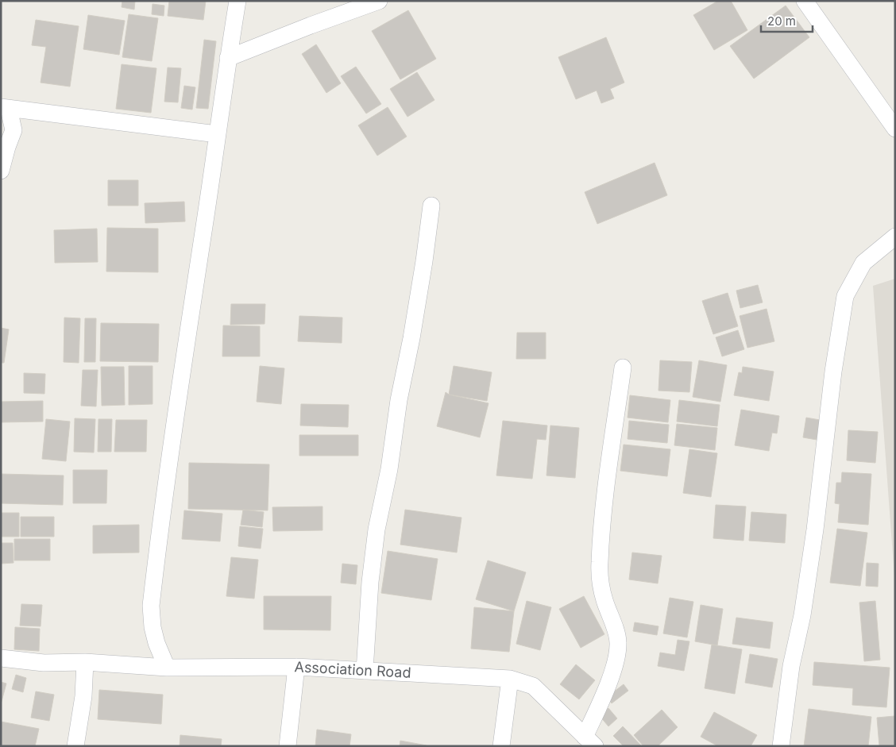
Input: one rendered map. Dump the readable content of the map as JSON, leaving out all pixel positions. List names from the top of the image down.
{
  "streets": {
    "street": ["Association Road"]
  },
  "scale_bar": "20 m"
}
